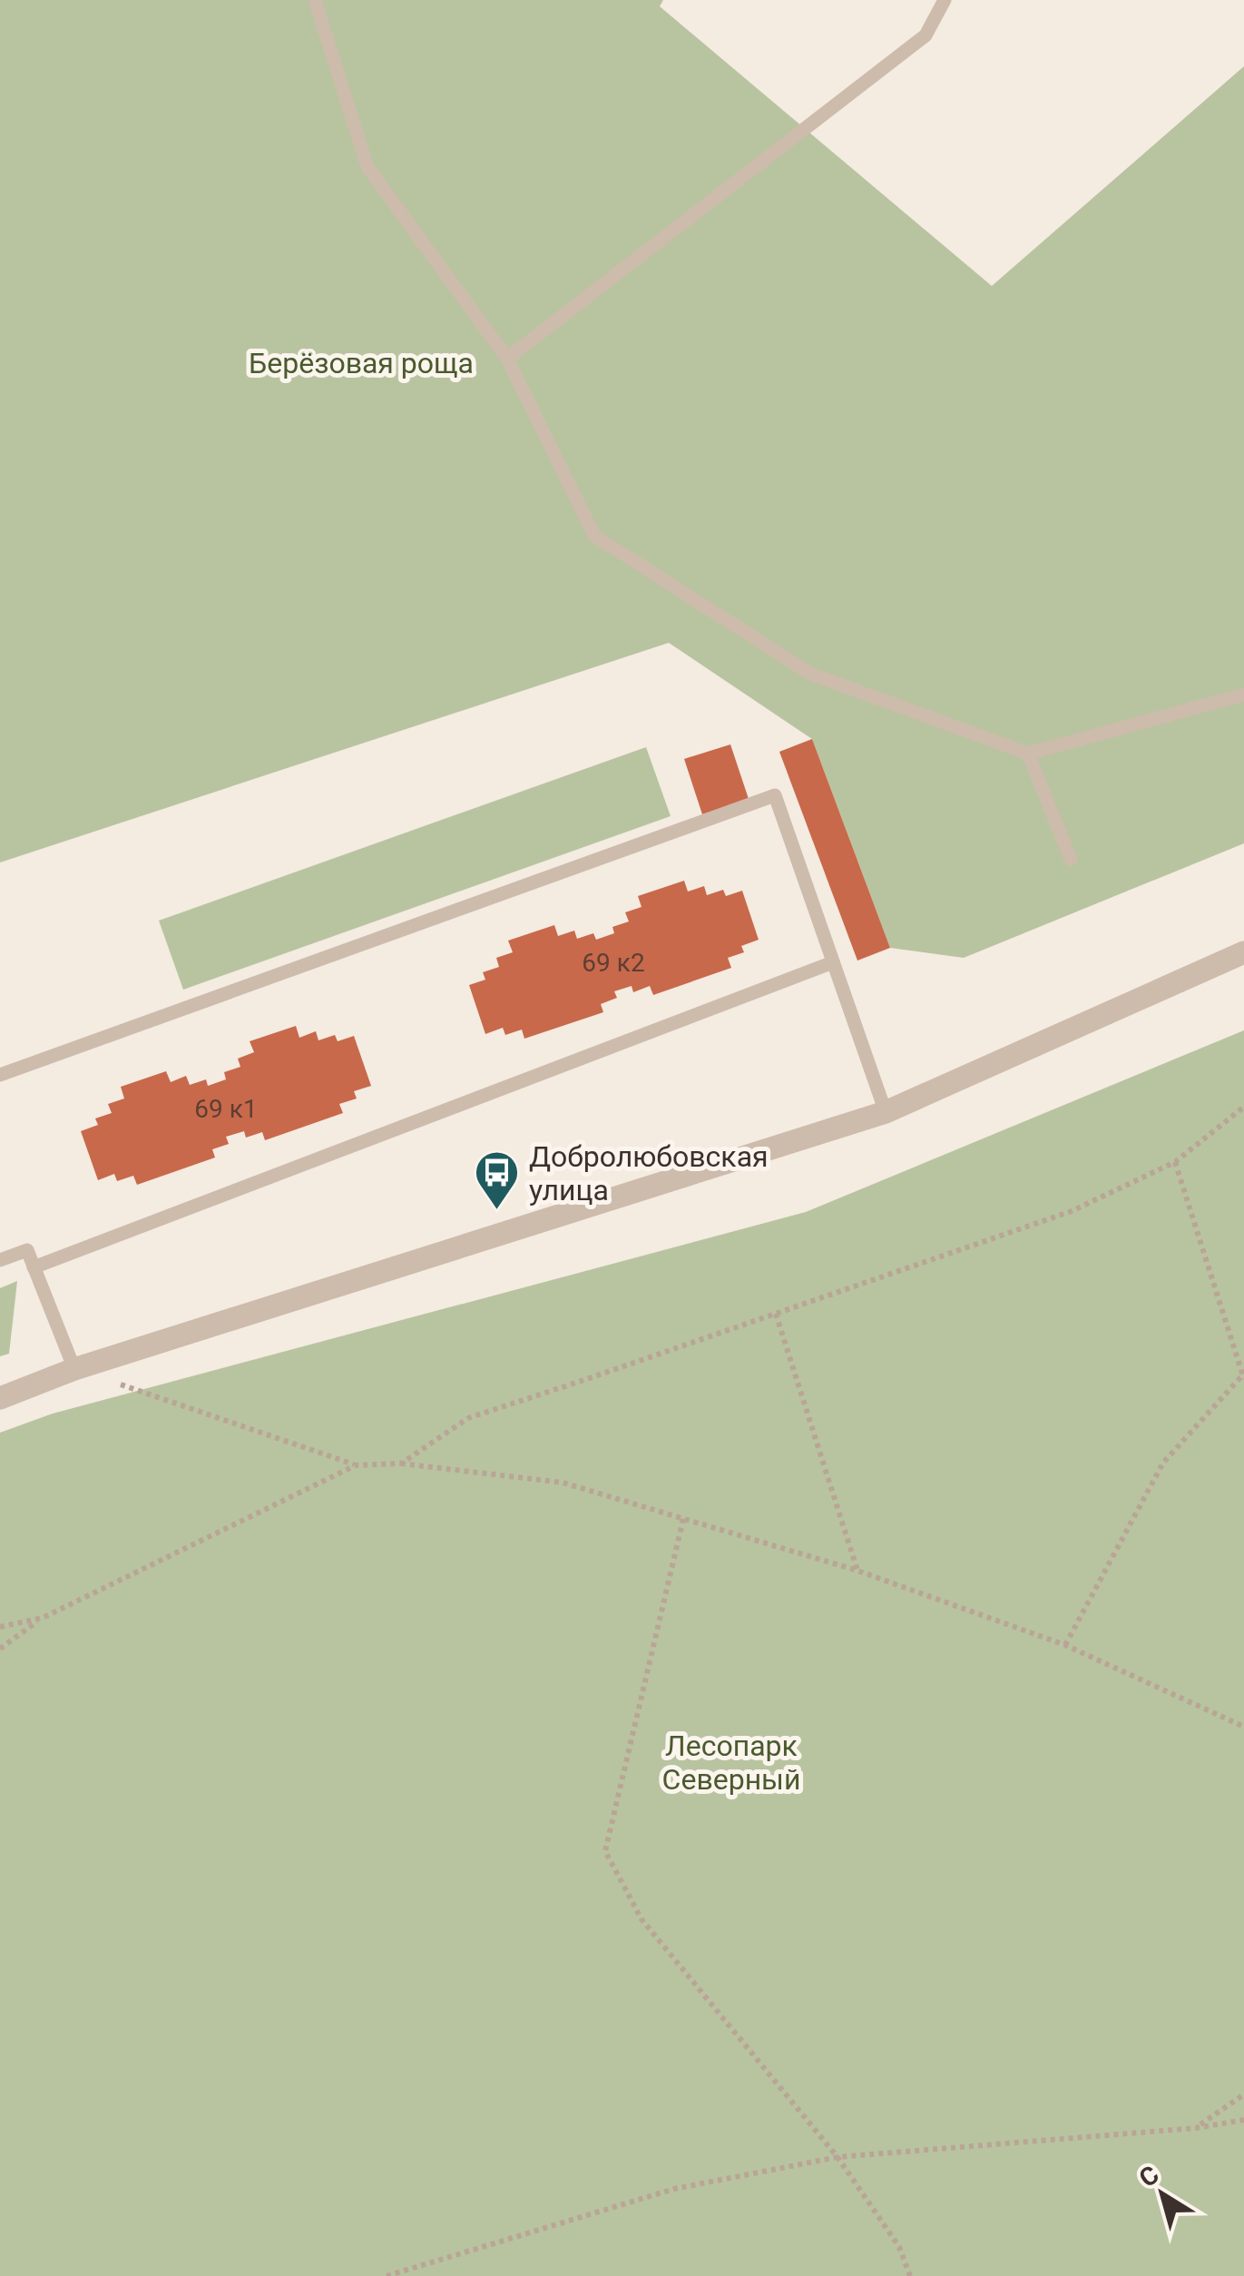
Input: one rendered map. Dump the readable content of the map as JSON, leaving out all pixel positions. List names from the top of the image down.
{
  "parks": ["Берёзовая роща", "Лесопарк Северный"],
  "places": {
    "bus stop": ["Добролюбовская улица"]
  },
  "house_numbers": ["69 к2", "69 к1"],
  "north": "top left"
}
